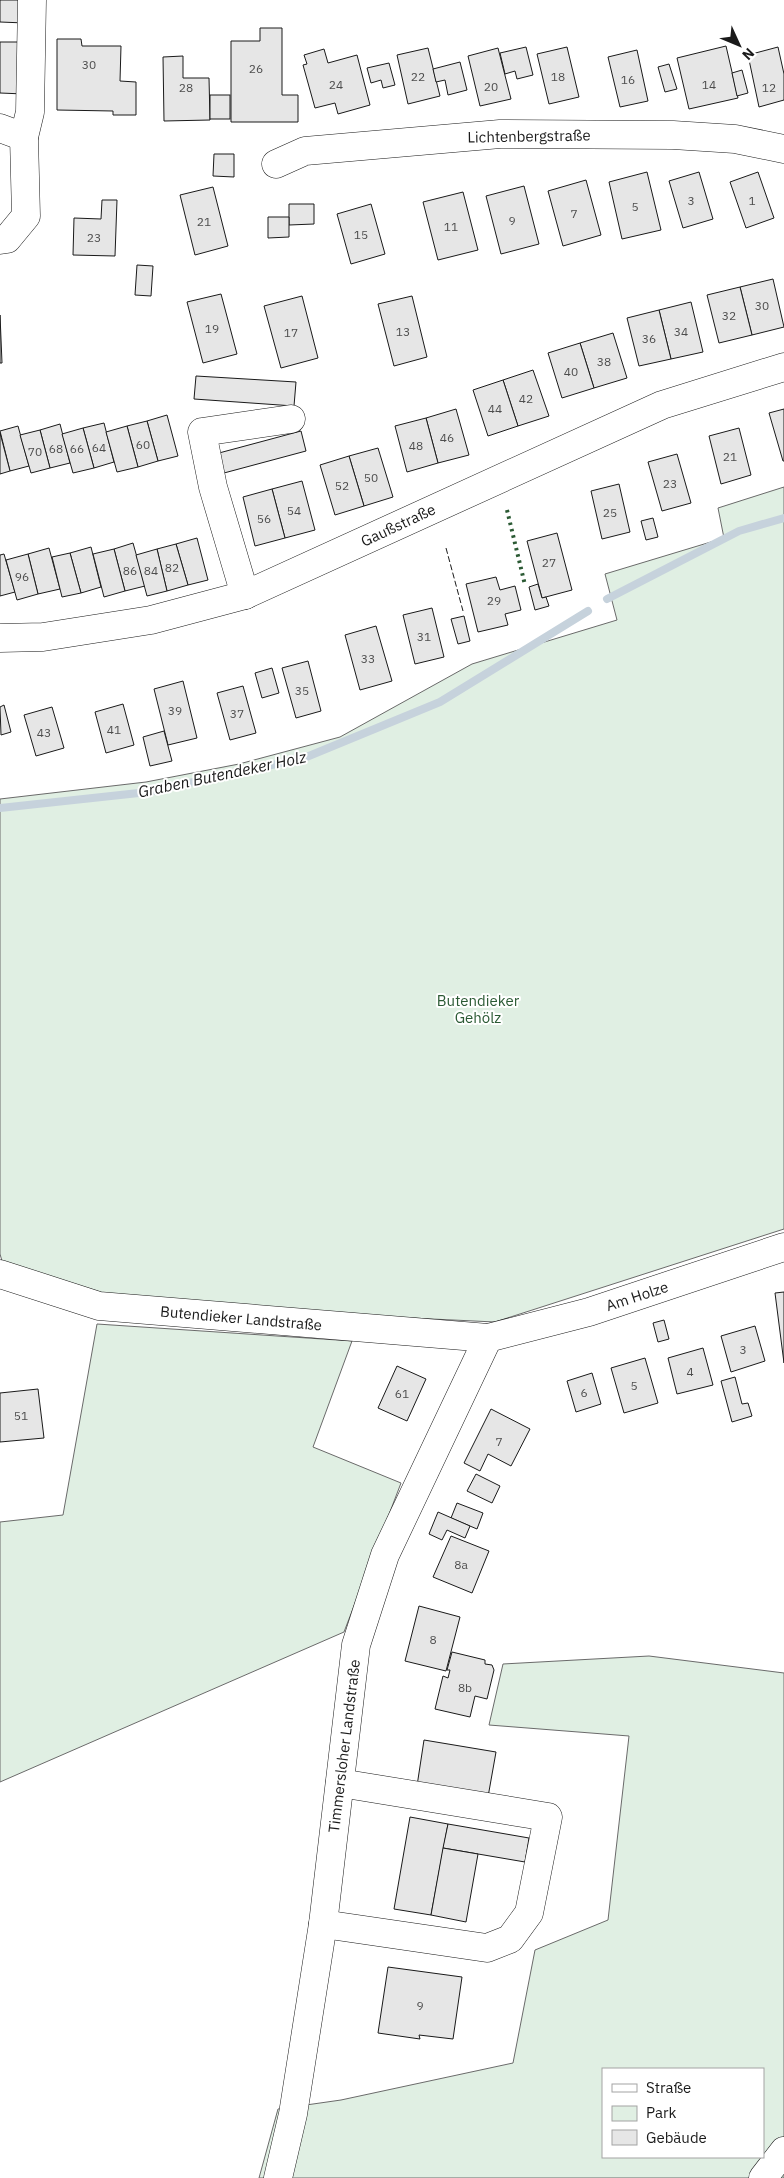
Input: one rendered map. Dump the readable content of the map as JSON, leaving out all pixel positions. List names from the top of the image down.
{
  "streets": {
    "street": [
      "Lichtenbergstraße",
      "Gaußstraße",
      "Am Holze",
      "Butendieker Landstraße",
      "Timmersloher Landstraße"
    ]
  },
  "crossings": [
    ["Am Holze", "Butendieker Landstraße"],
    ["Am Holze", "Timmersloher Landstraße"],
    ["Butendieker Landstraße", "Timmersloher Landstraße"]
  ],
  "water": ["Graben Butendeker Holz"],
  "parks": ["Butendieker Gehölz"],
  "house_numbers": [
    "30",
    "26",
    "22",
    "18",
    "16",
    "24",
    "14",
    "20",
    "28",
    "12",
    "3",
    "1",
    "5",
    "7",
    "9",
    "21",
    "11",
    "15",
    "23",
    "30",
    "32",
    "19",
    "13",
    "34",
    "17",
    "36",
    "38",
    "40",
    "42",
    "44",
    "46",
    "60",
    "48",
    "64",
    "68",
    "66",
    "70",
    "21",
    "50",
    "23",
    "52",
    "54",
    "25",
    "56",
    "27",
    "82",
    "86",
    "84",
    "96",
    "29",
    "31",
    "33",
    "35",
    "39",
    "37",
    "41",
    "43",
    "3",
    "4",
    "5",
    "6",
    "61",
    "51",
    "7",
    "8a",
    "8",
    "8b",
    "9"
  ],
  "legend": ["Straße", "Park", "Gebäude"],
  "north": "bottom right"
}
